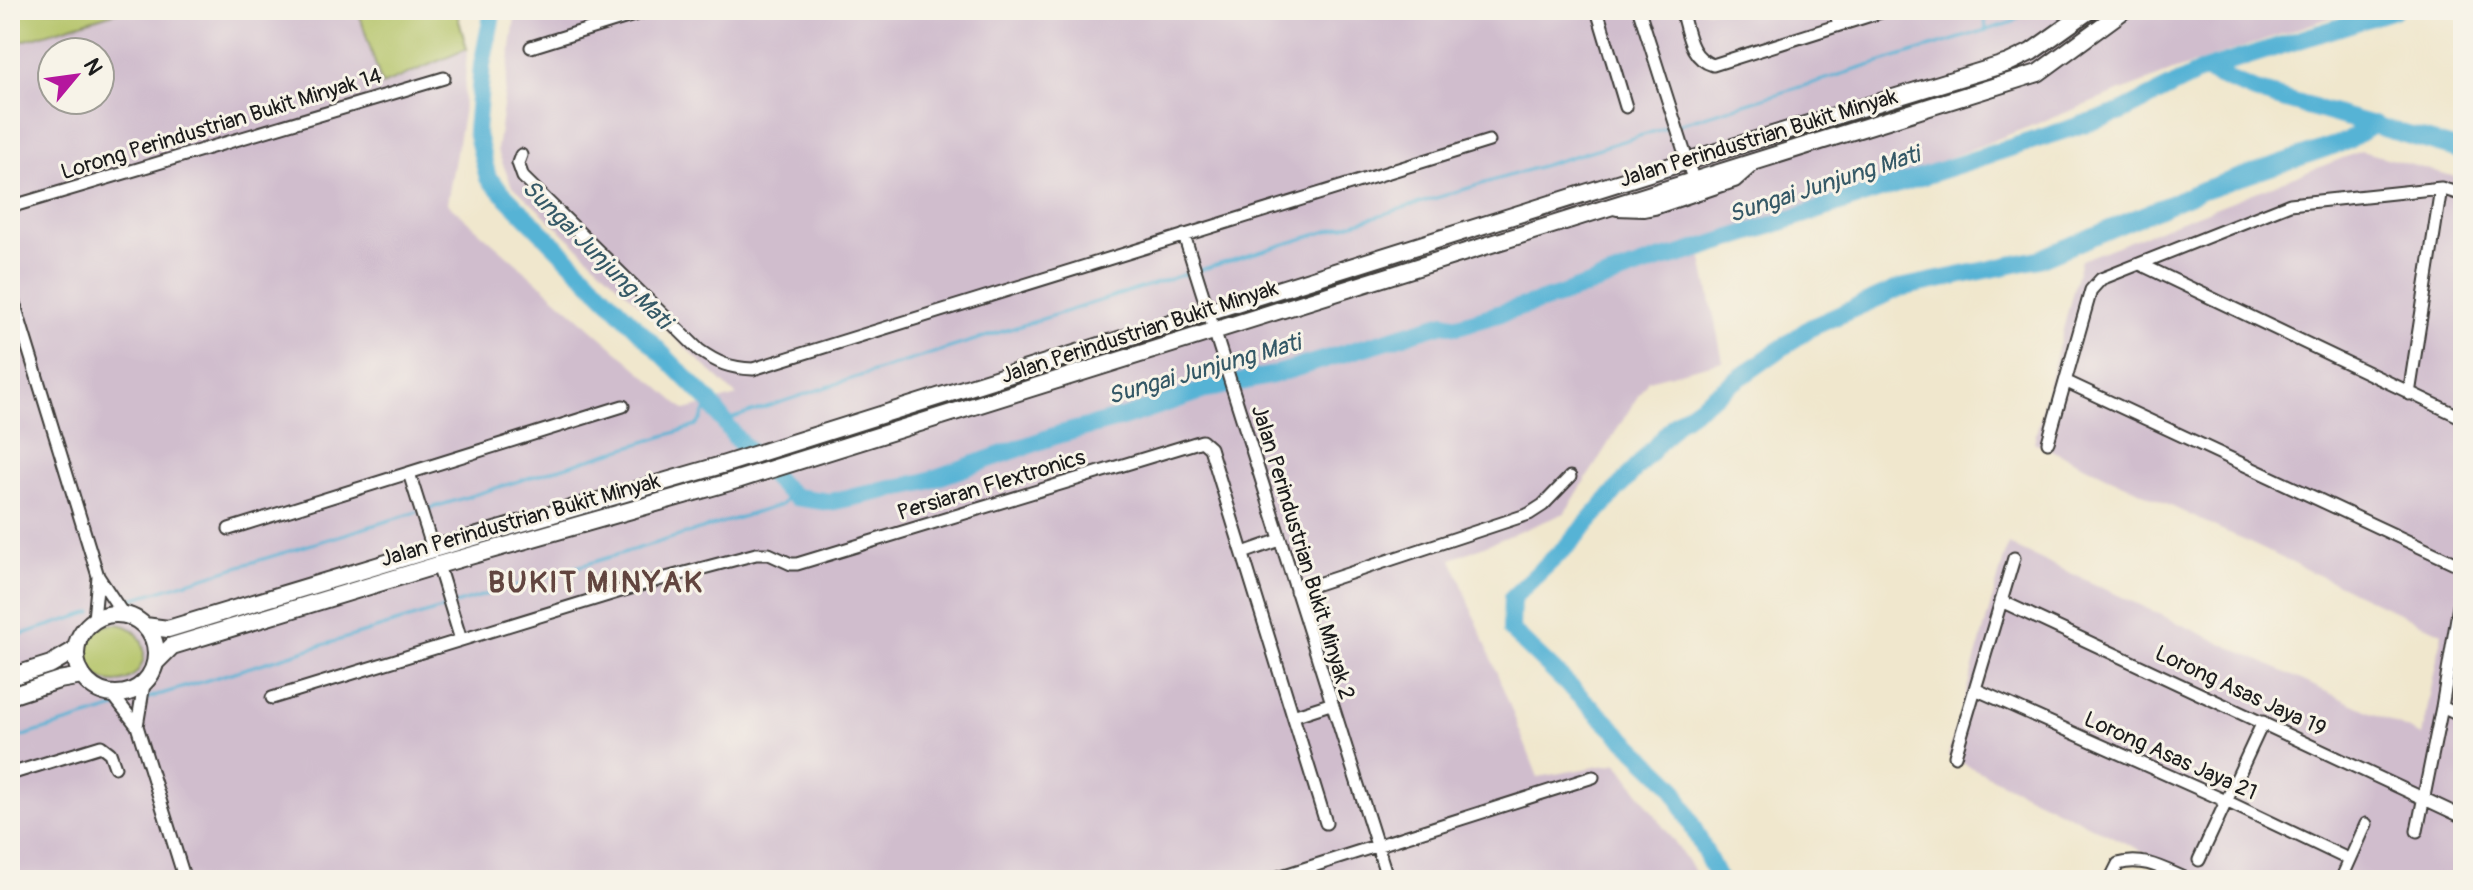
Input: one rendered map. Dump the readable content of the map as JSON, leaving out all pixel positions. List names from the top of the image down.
{
  "streets": {
    "main road": ["Jalan Perindustrian Bukit Minyak"],
    "street": [
      "Lorong Perindustrian Bukit Minyak 14",
      "Persiaran Flextronics",
      "Jalan Perindustrian Bukit Minyak 2",
      "Lorong Asas Jaya 19",
      "Lorong Asas Jaya 21"
    ]
  },
  "crossings": [
    ["Jalan Perindustrian Bukit Minyak", "Jalan Perindustrian Bukit Minyak 2"]
  ],
  "districts": ["BUKIT MINYAK"],
  "water": ["Sungai Junjung Mati"],
  "north": "top right"
}
